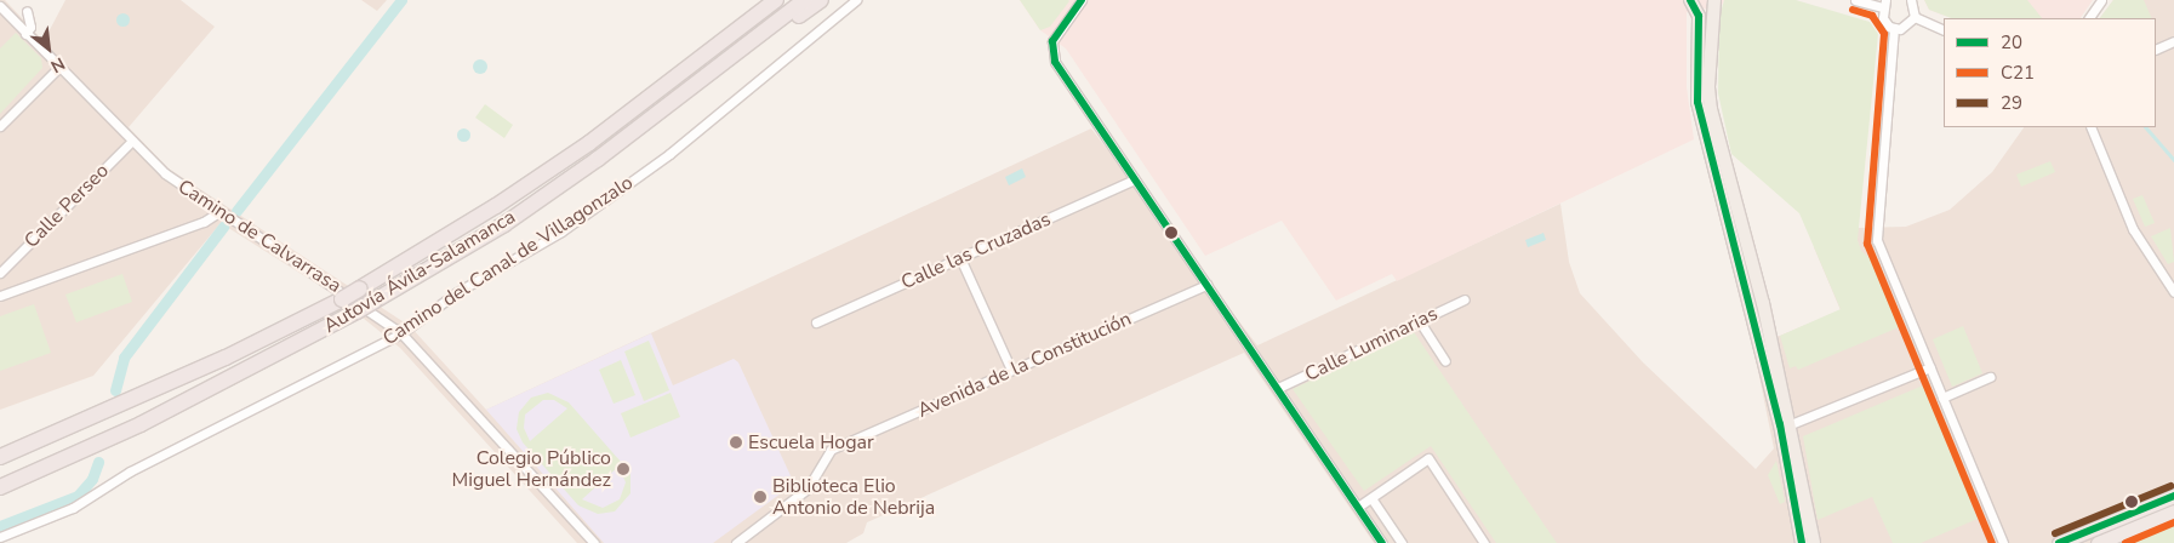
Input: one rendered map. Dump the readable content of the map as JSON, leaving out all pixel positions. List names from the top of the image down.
{
  "streets": {
    "highway": ["Autovía Ávila-Salamanca"],
    "street": [
      "Calle Perseo",
      "Camino de Calvarrasa",
      "Calle las Cruzadas",
      "Camino del Canal de Villagonzalo",
      "Calle Luminarias",
      "Avenida de la Constitución"
    ]
  },
  "crossings": [
    ["Calle Perseo", "Camino de Calvarrasa"],
    ["Camino de Calvarrasa", "Camino del Canal de Villagonzalo"]
  ],
  "places": ["Escuela Hogar", "Colegio Público Miguel Hernández", "Biblioteca Elio Antonio de Nebrija"],
  "lines": ["transit line 20", "transit line C21", "transit line 29"],
  "legend": ["20", "C21", "29"],
  "north": "bottom right"
}
